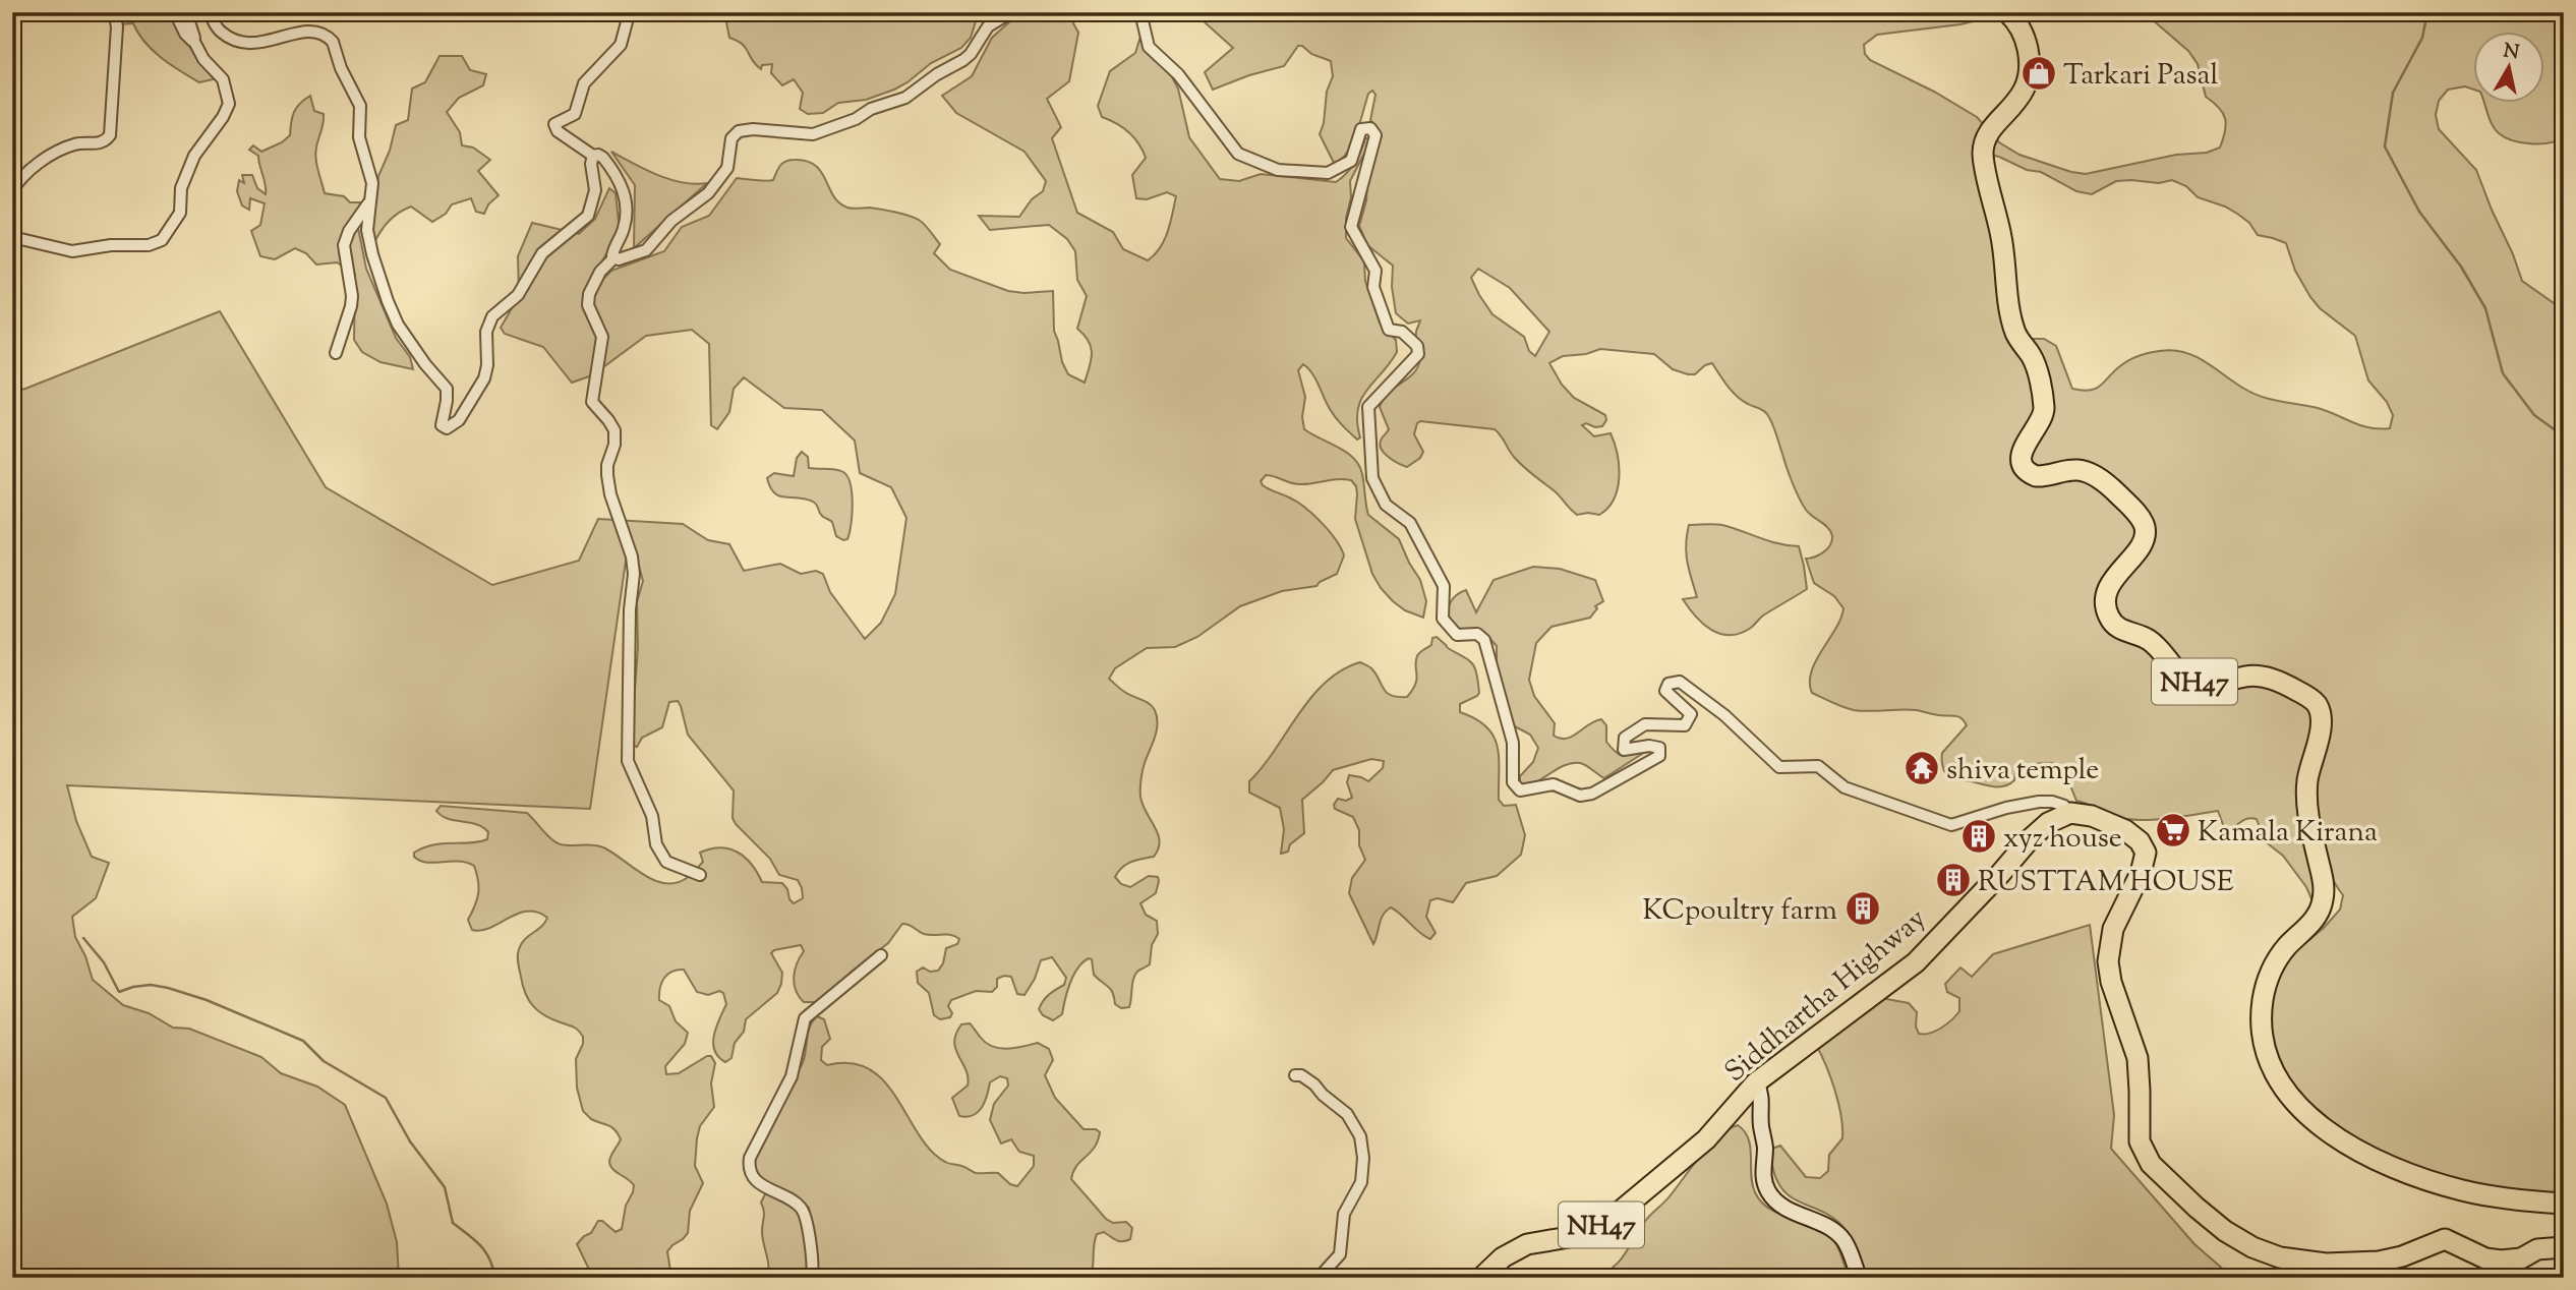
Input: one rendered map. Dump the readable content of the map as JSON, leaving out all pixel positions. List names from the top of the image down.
{
  "streets": {
    "highway": ["NH47", "Siddhartha Highway"]
  },
  "places": {
    "shop": ["Tarkari Pasal"],
    "temple": ["shiva temple"],
    "supermarket": ["Kamala Kirana"],
    "building": ["xyz house", "RUSTTAM HOUSE", "KCpoultry farm"]
  },
  "north": "top"
}
